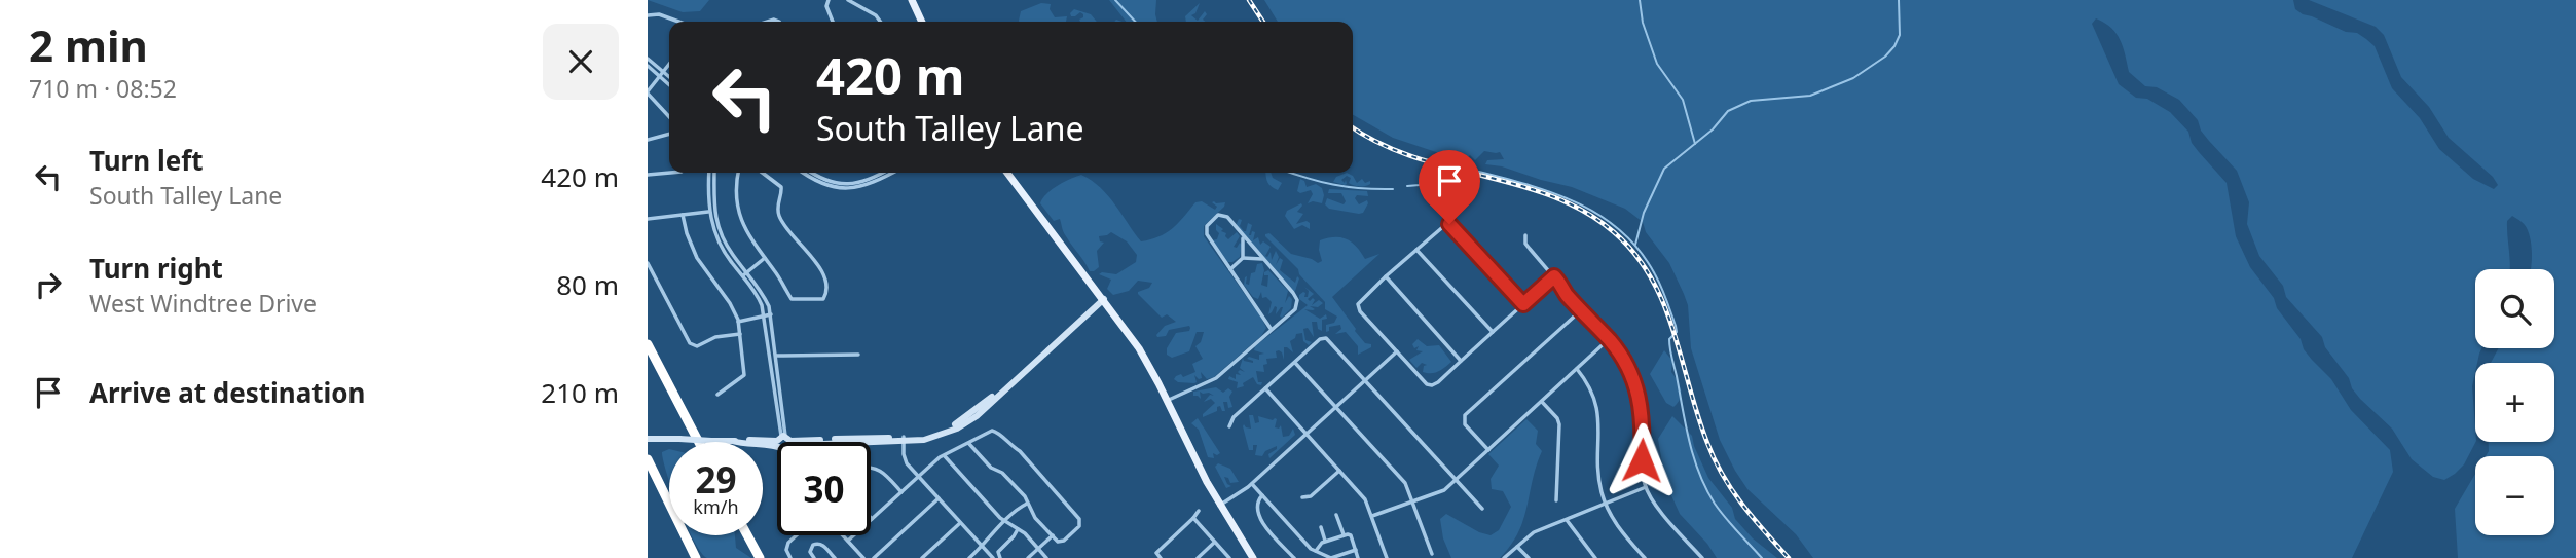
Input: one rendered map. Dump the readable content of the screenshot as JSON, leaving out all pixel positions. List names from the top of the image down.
{
  "page": {
    "heading": ["2 min", "710 m · 08:52"],
    "turn": ["420 m", "South Talley Lane"],
    "list": [
      {
        "name": "Turn left",
        "note": "South Talley Lane",
        "value": "420 m"
      },
      {
        "name": "Turn right",
        "note": "West Windtree Drive",
        "value": "80 m"
      },
      {
        "name": "Arrive at destination",
        "value": "210 m"
      }
    ],
    "map_buttons": ["+", "−"],
    "speed": "29 km/h",
    "limit": "30"
  }
}
